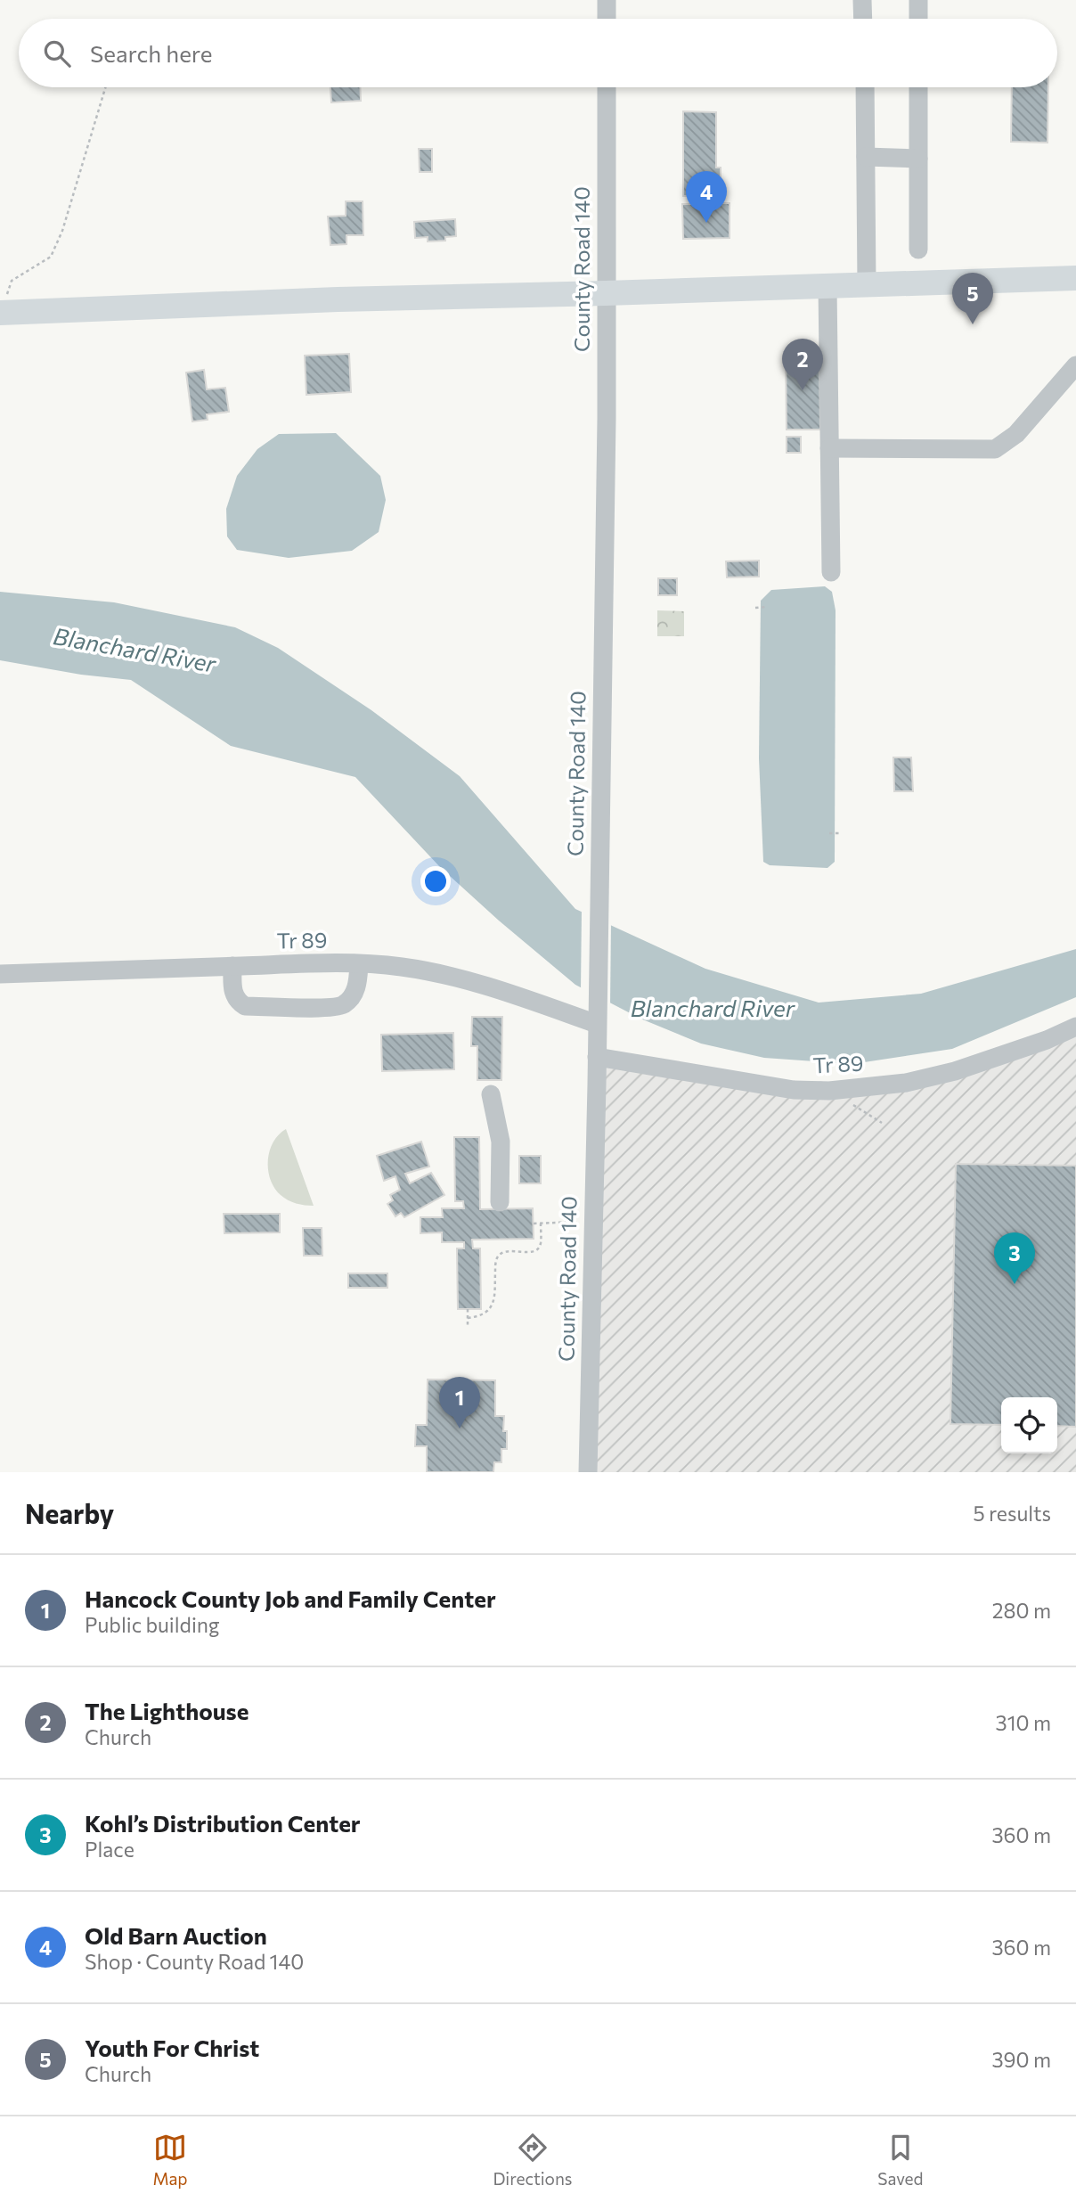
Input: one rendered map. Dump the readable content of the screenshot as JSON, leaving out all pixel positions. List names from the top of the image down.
{
  "streets": {
    "street": ["County Road 140", "Tr 89"]
  },
  "crossings": [
    ["County Road 140", "Tr 89"]
  ],
  "water": ["Blanchard River"],
  "page": {
    "search": "Search here",
    "pins": [
      "4",
      "5",
      "2",
      "3",
      "1"
    ],
    "heading": ["Nearby", "5 results"],
    "list": [
      {
        "mark": "1",
        "name": "Hancock County Job and Family Center",
        "note": "Public building",
        "value": "280 m"
      },
      {
        "mark": "2",
        "name": "The Lighthouse",
        "note": "Church",
        "value": "310 m"
      },
      {
        "mark": "3",
        "name": "Kohl’s Distribution Center",
        "note": "Place",
        "value": "360 m"
      },
      {
        "mark": "4",
        "name": "Old Barn Auction",
        "note": "Shop · County Road 140",
        "value": "360 m"
      },
      {
        "mark": "5",
        "name": "Youth For Christ",
        "note": "Church",
        "value": "390 m"
      }
    ],
    "nav": ["Map", "Directions", "Saved"]
  }
}
